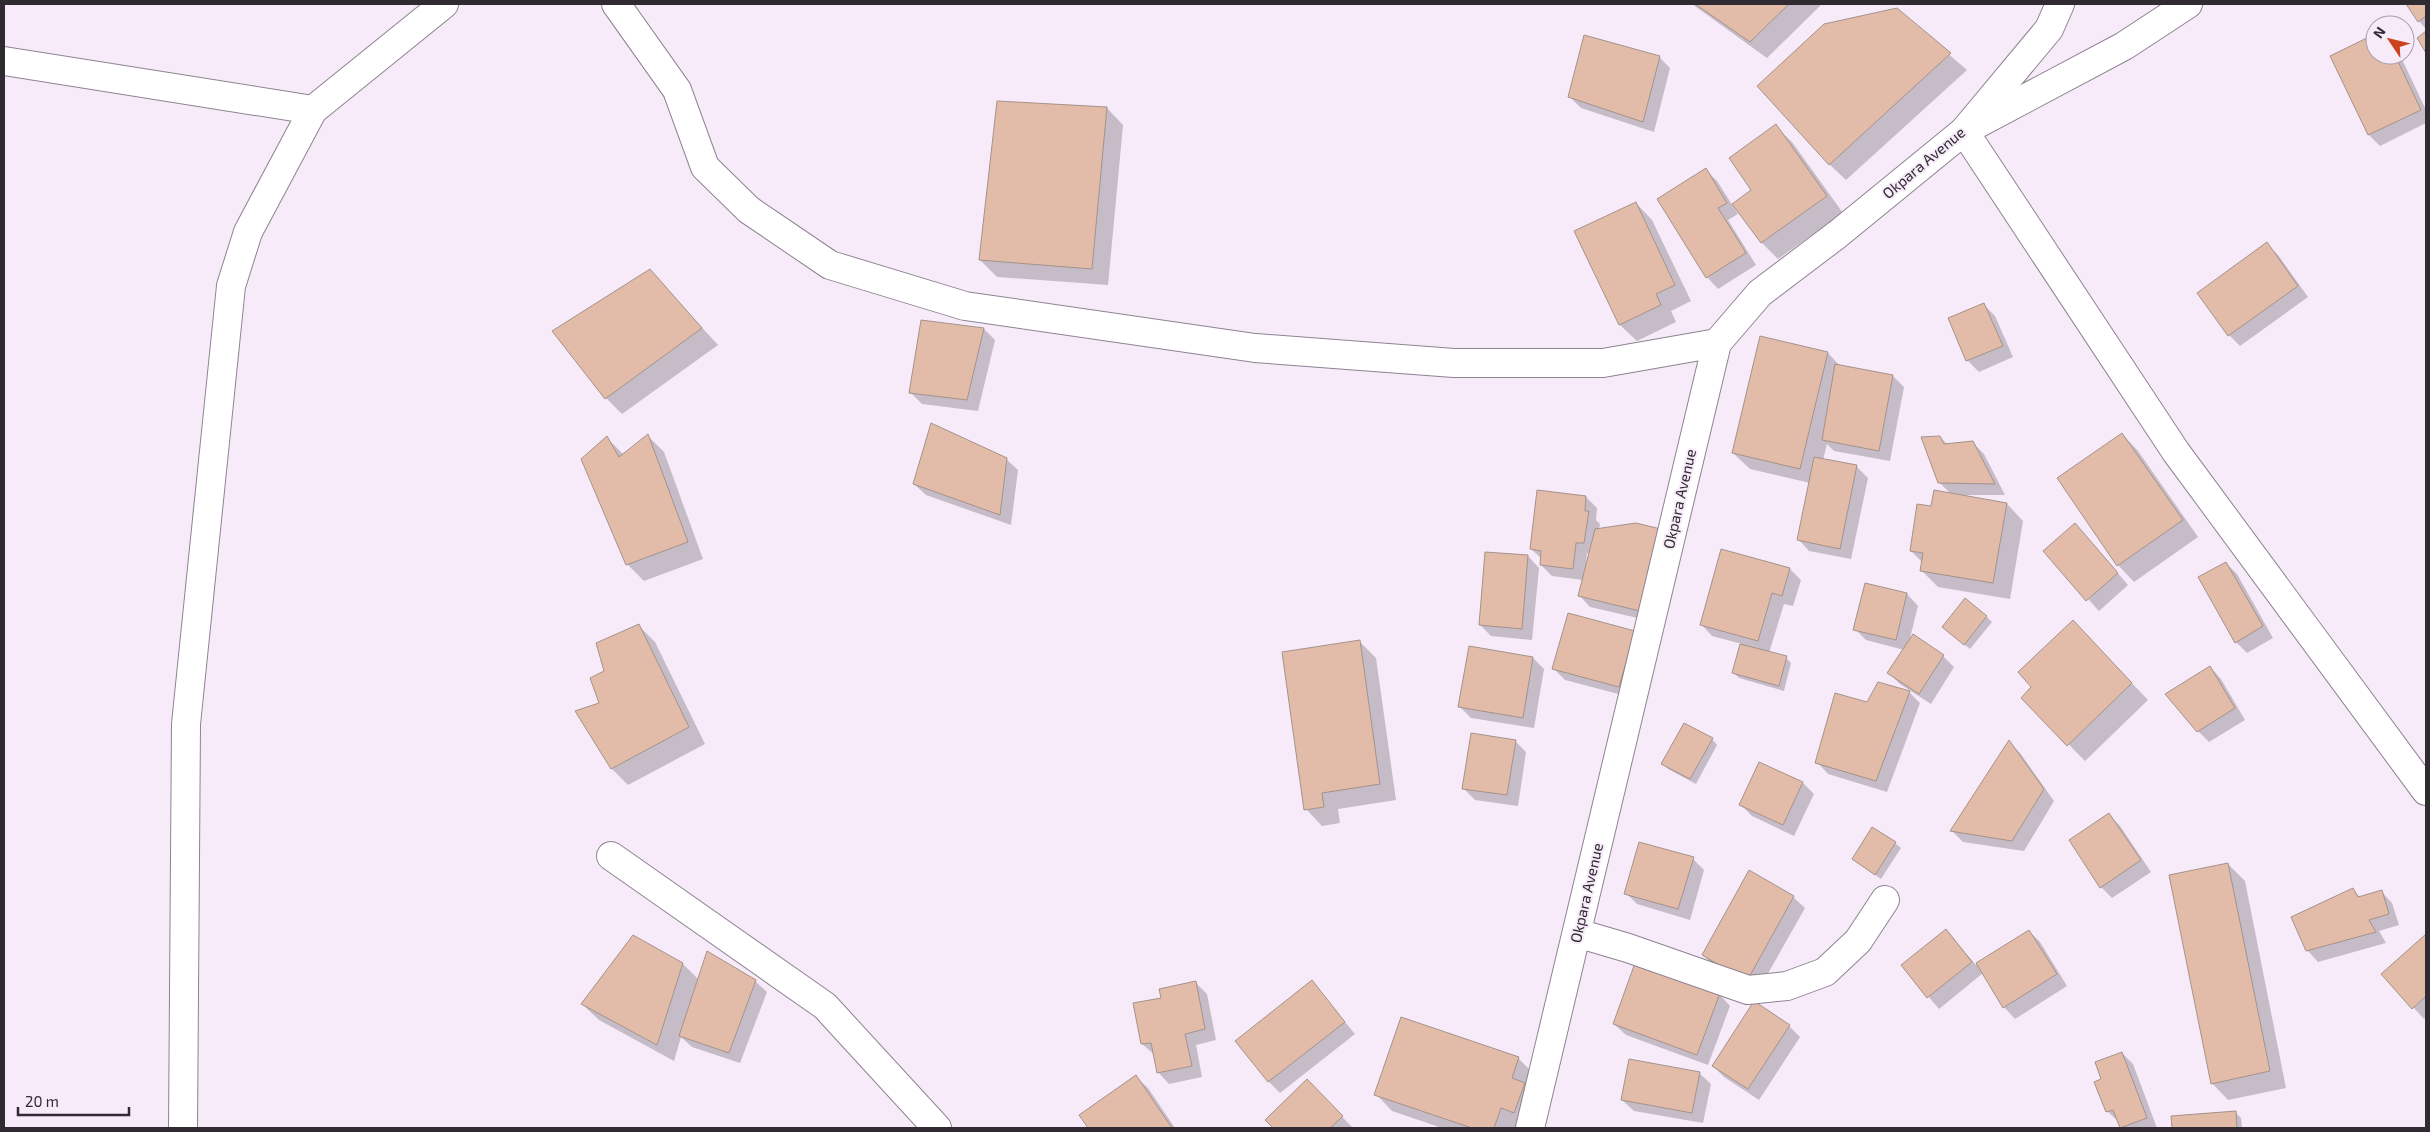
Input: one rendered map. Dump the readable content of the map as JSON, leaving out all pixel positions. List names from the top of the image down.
{
  "streets": {
    "street": ["Okpara Avenue"]
  },
  "scale_bar": "20 m",
  "north": "top left"
}
